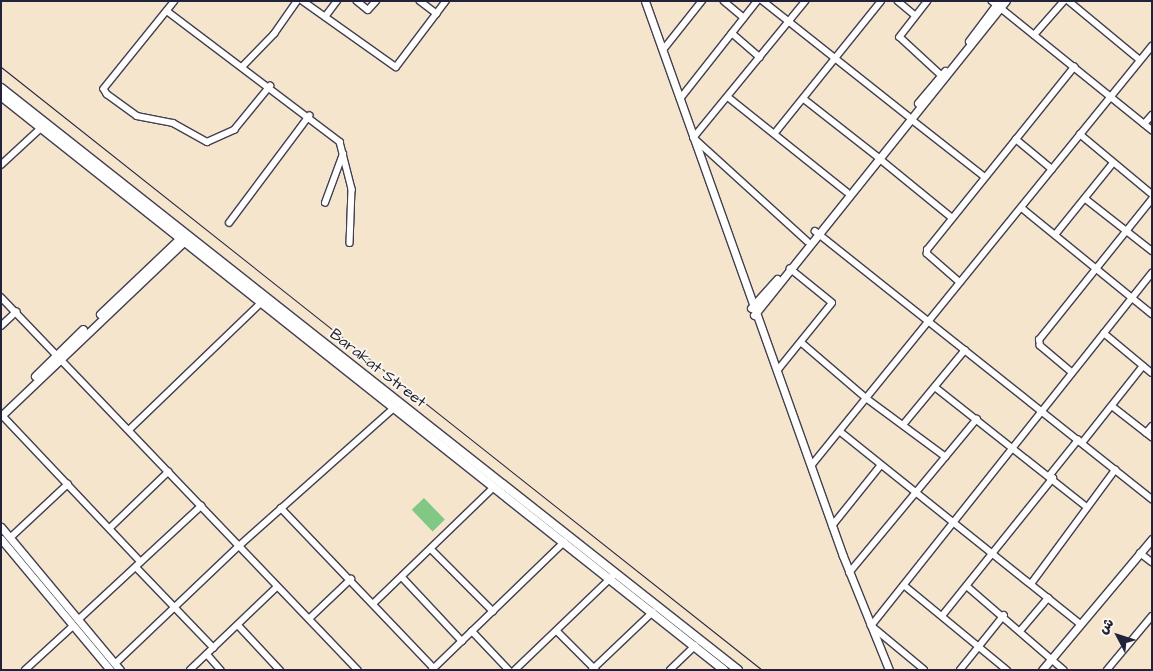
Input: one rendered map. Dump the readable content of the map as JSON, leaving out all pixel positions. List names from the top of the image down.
{
  "streets": {
    "main road": ["Barakat Street"]
  },
  "north": "top left"
}
